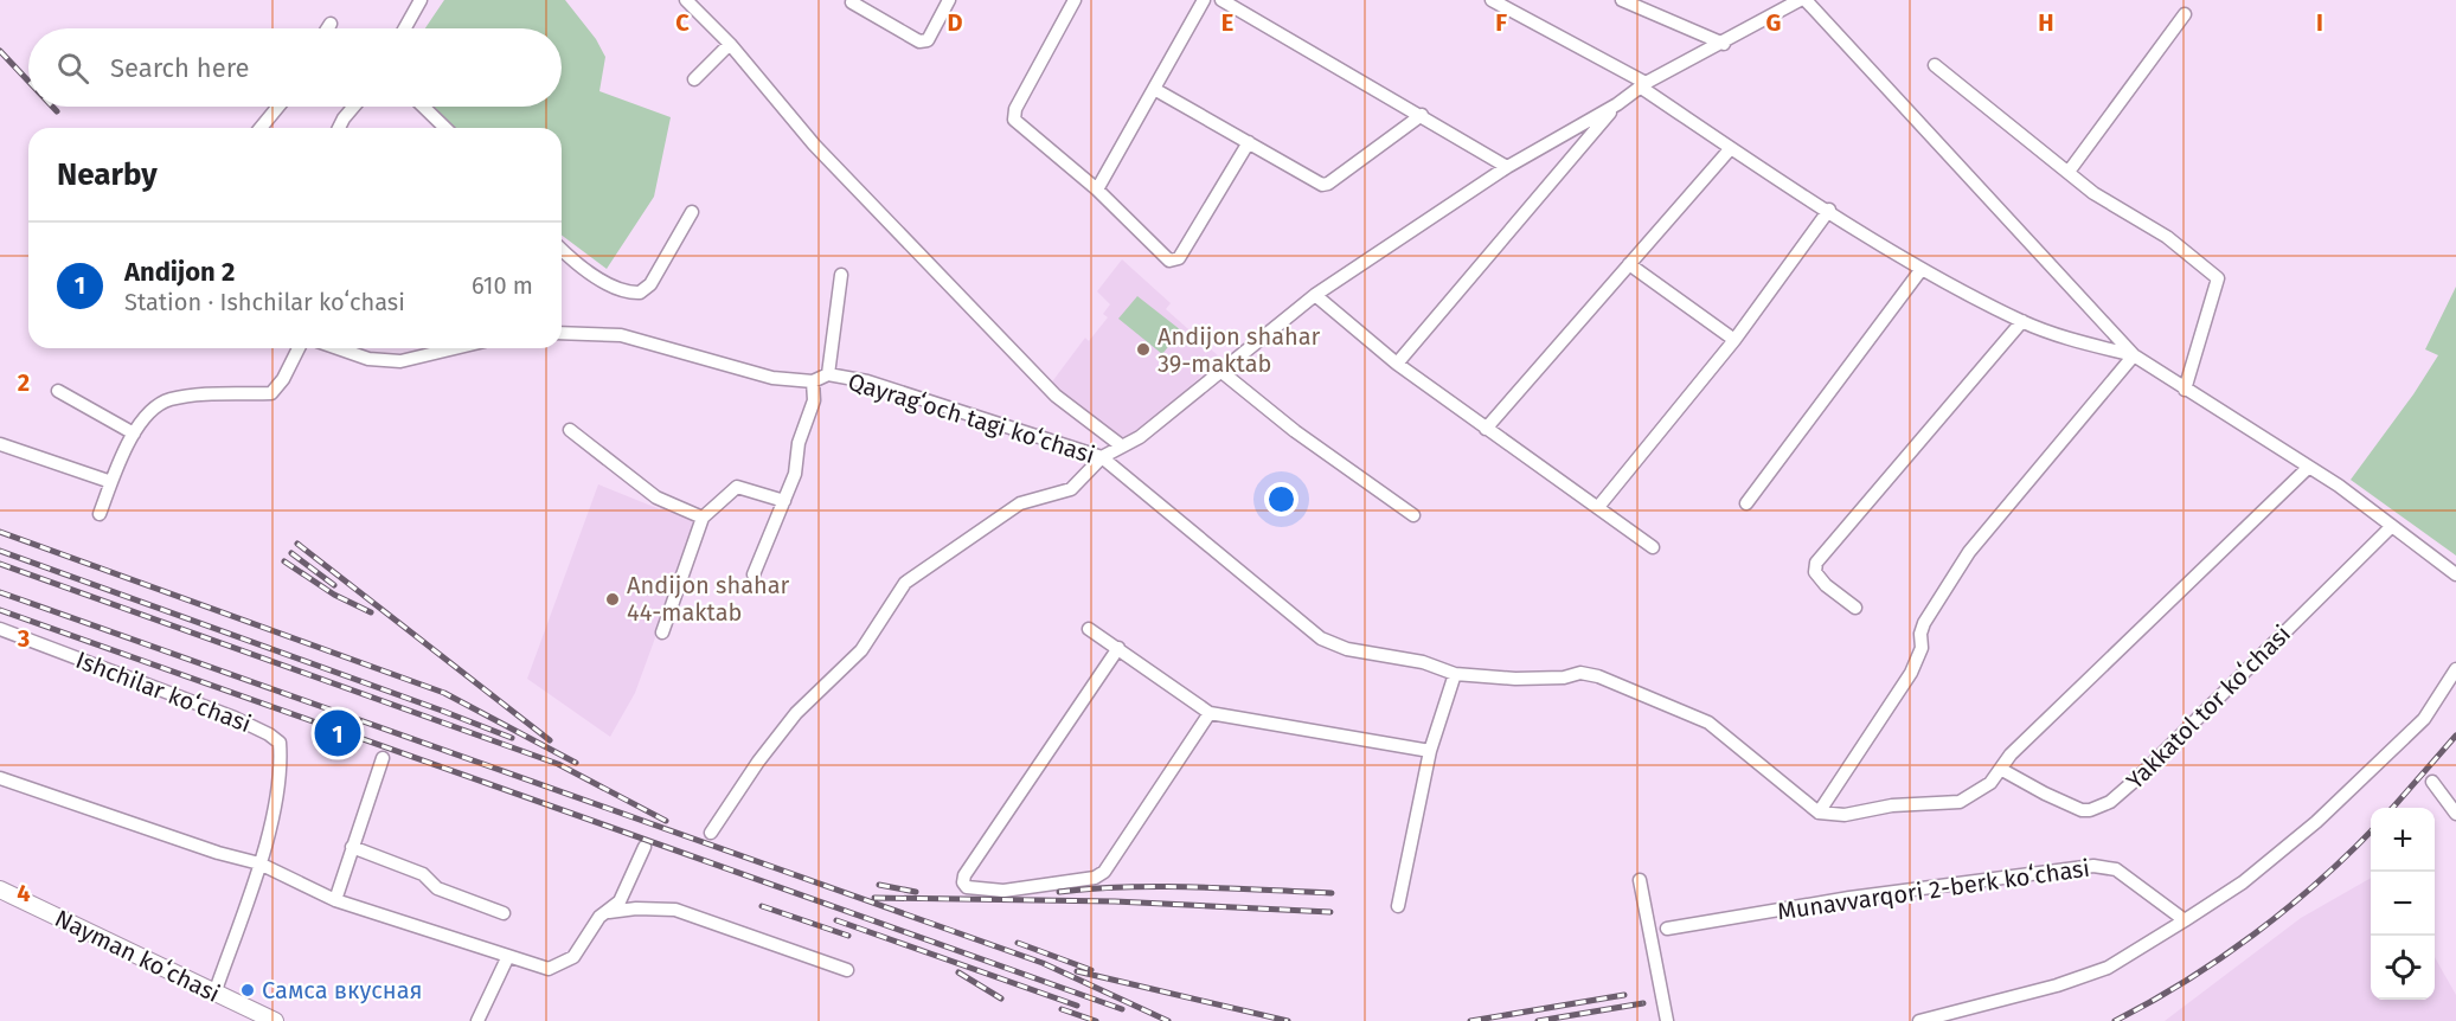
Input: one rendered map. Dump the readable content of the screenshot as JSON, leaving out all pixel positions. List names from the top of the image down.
{
  "streets": {
    "main road": ["Nayman koʻchasi"],
    "street": [
      "Qayragʻoch tagi koʻchasi",
      "Ishchilar koʻchasi",
      "Yakkatol tor koʻchasi",
      "Munavvarqori 2-berk koʻchasi"
    ]
  },
  "crossings": [
    ["Ishchilar koʻchasi", "Nayman koʻchasi"]
  ],
  "places": ["Andijon shahar 39-maktab", "Andijon shahar 44-maktab", "Самса вкусная"],
  "page": {
    "search": "Search here",
    "heading": "Nearby",
    "list": [
      {
        "mark": "1",
        "name": "Andijon 2",
        "note": "Station · Ishchilar koʻchasi",
        "value": "610 m"
      }
    ],
    "pins": "1",
    "map_buttons": ["+", "−"]
  },
  "grid": {
    "columns": [
      "C",
      "D",
      "E",
      "F",
      "G",
      "H",
      "I"
    ],
    "rows": ["2", "3", "4"]
  }
}
